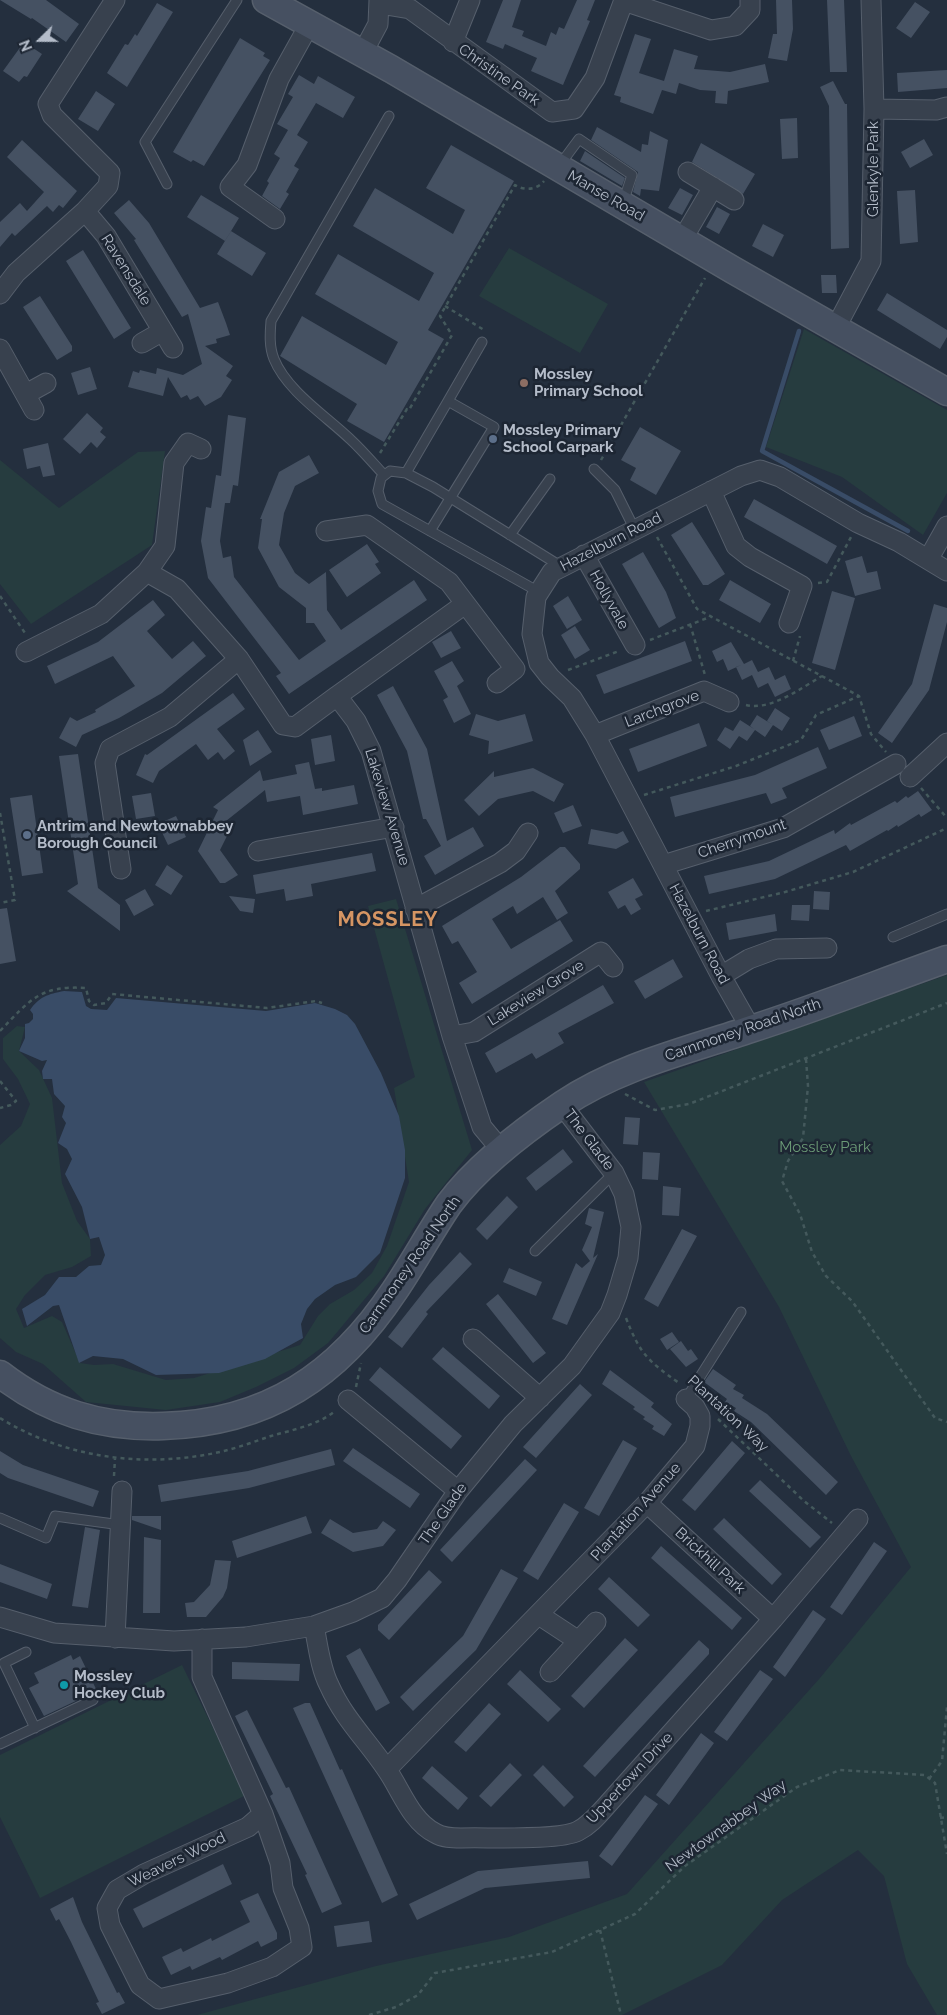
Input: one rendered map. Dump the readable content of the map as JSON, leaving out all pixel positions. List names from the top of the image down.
{
  "streets": {
    "street": [
      "Christine Park",
      "Glenkyle Park",
      "Manse Road",
      "Ravensdale",
      "Hazelburn Road",
      "Hollyvale",
      "Larchgrove",
      "Lakeview Avenue",
      "Cherrymount",
      "Lakeview Grove",
      "Carnmoney Road North",
      "The Glade",
      "Plantation Avenue",
      "Brickhill Park",
      "Uppertown Drive",
      "Weavers Wood"
    ],
    "path": ["Plantation Way", "Newtownabbey Way"]
  },
  "crossings": [
    ["Glenkyle Park", "Manse Road"],
    ["Hazelburn Road", "Hollyvale"],
    ["Hazelburn Road", "Larchgrove"],
    ["Hazelburn Road", "Cherrymount"],
    ["Hazelburn Road", "Carnmoney Road North"],
    ["Lakeview Avenue", "Lakeview Grove"],
    ["Lakeview Avenue", "Carnmoney Road North"],
    ["Carnmoney Road North", "The Glade"],
    ["The Glade", "Plantation Way"],
    ["The Glade", "Uppertown Drive"],
    ["The Glade", "Weavers Wood"],
    ["Plantation Way", "Plantation Avenue"],
    ["Plantation Way", "Uppertown Drive"],
    ["Plantation Avenue", "Brickhill Park"],
    ["Plantation Avenue", "Uppertown Drive"],
    ["Brickhill Park", "Uppertown Drive"]
  ],
  "districts": ["MOSSLEY"],
  "parks": ["Mossley Park"],
  "places": [
    "Mossley Primary School",
    "Mossley Primary School Carpark",
    "Antrim and Newtownabbey Borough Council",
    "Mossley Hockey Club"
  ],
  "north": "left"
}
